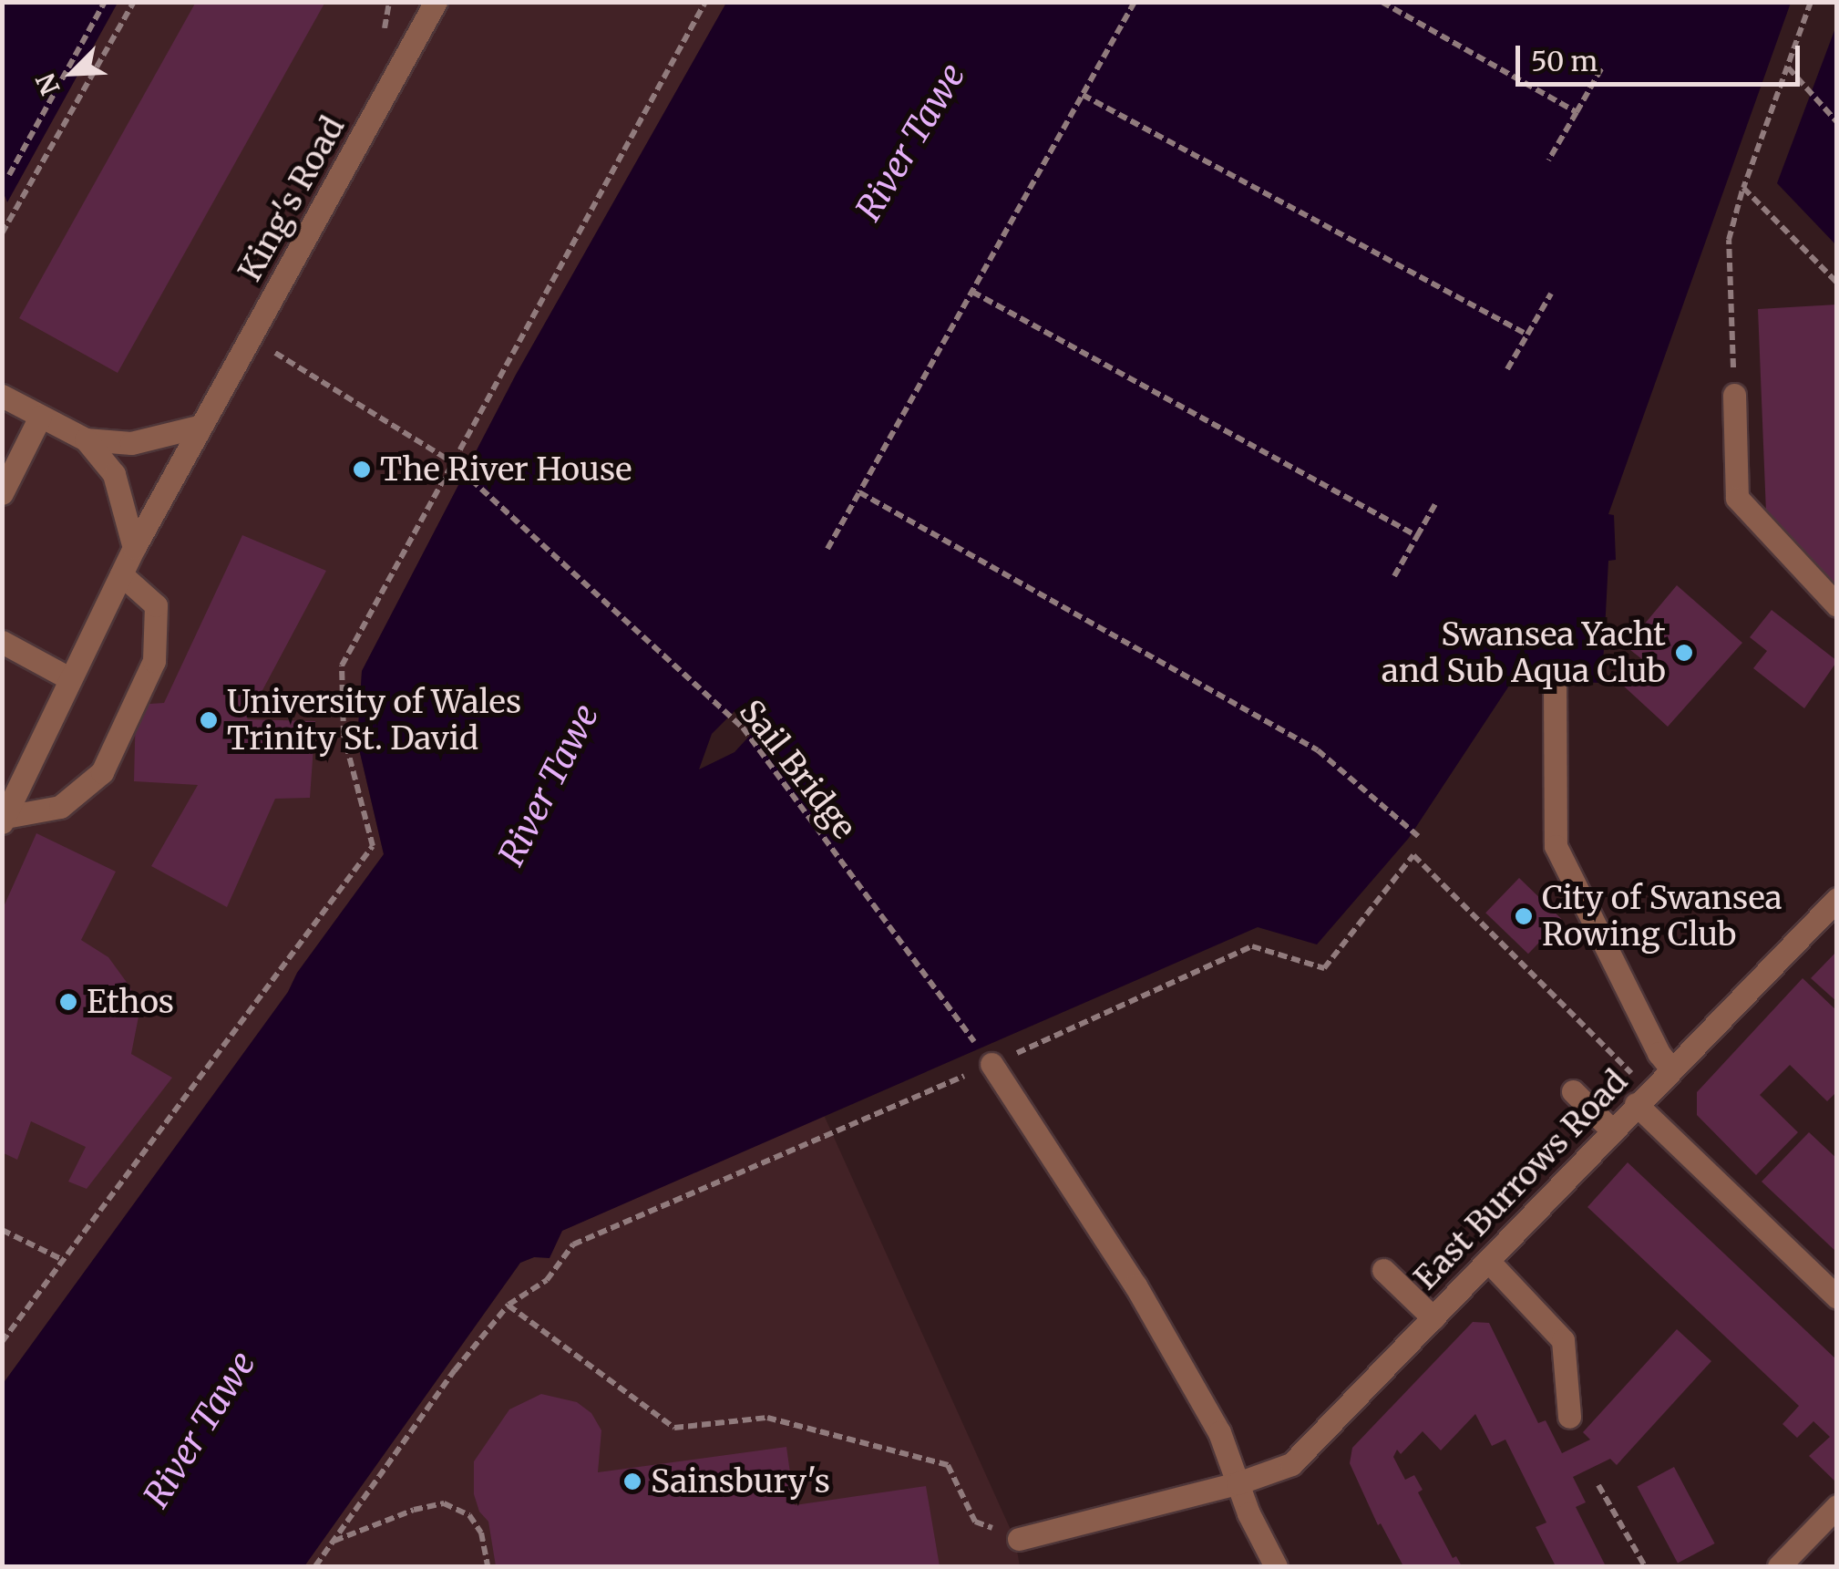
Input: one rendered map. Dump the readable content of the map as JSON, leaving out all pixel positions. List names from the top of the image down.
{
  "streets": {
    "street": ["King's Road", "East Burrows Road"],
    "path": ["Sail Bridge"]
  },
  "crossings": [
    ["King's Road", "Sail Bridge"]
  ],
  "water": ["River Tawe"],
  "places": [
    "The River House",
    "Swansea Yacht and Sub Aqua Club",
    "University of Wales Trinity St. David",
    "City of Swansea Rowing Club",
    "Ethos",
    "Sainsbury's"
  ],
  "scale_bar": "50 m",
  "north": "bottom left"
}
